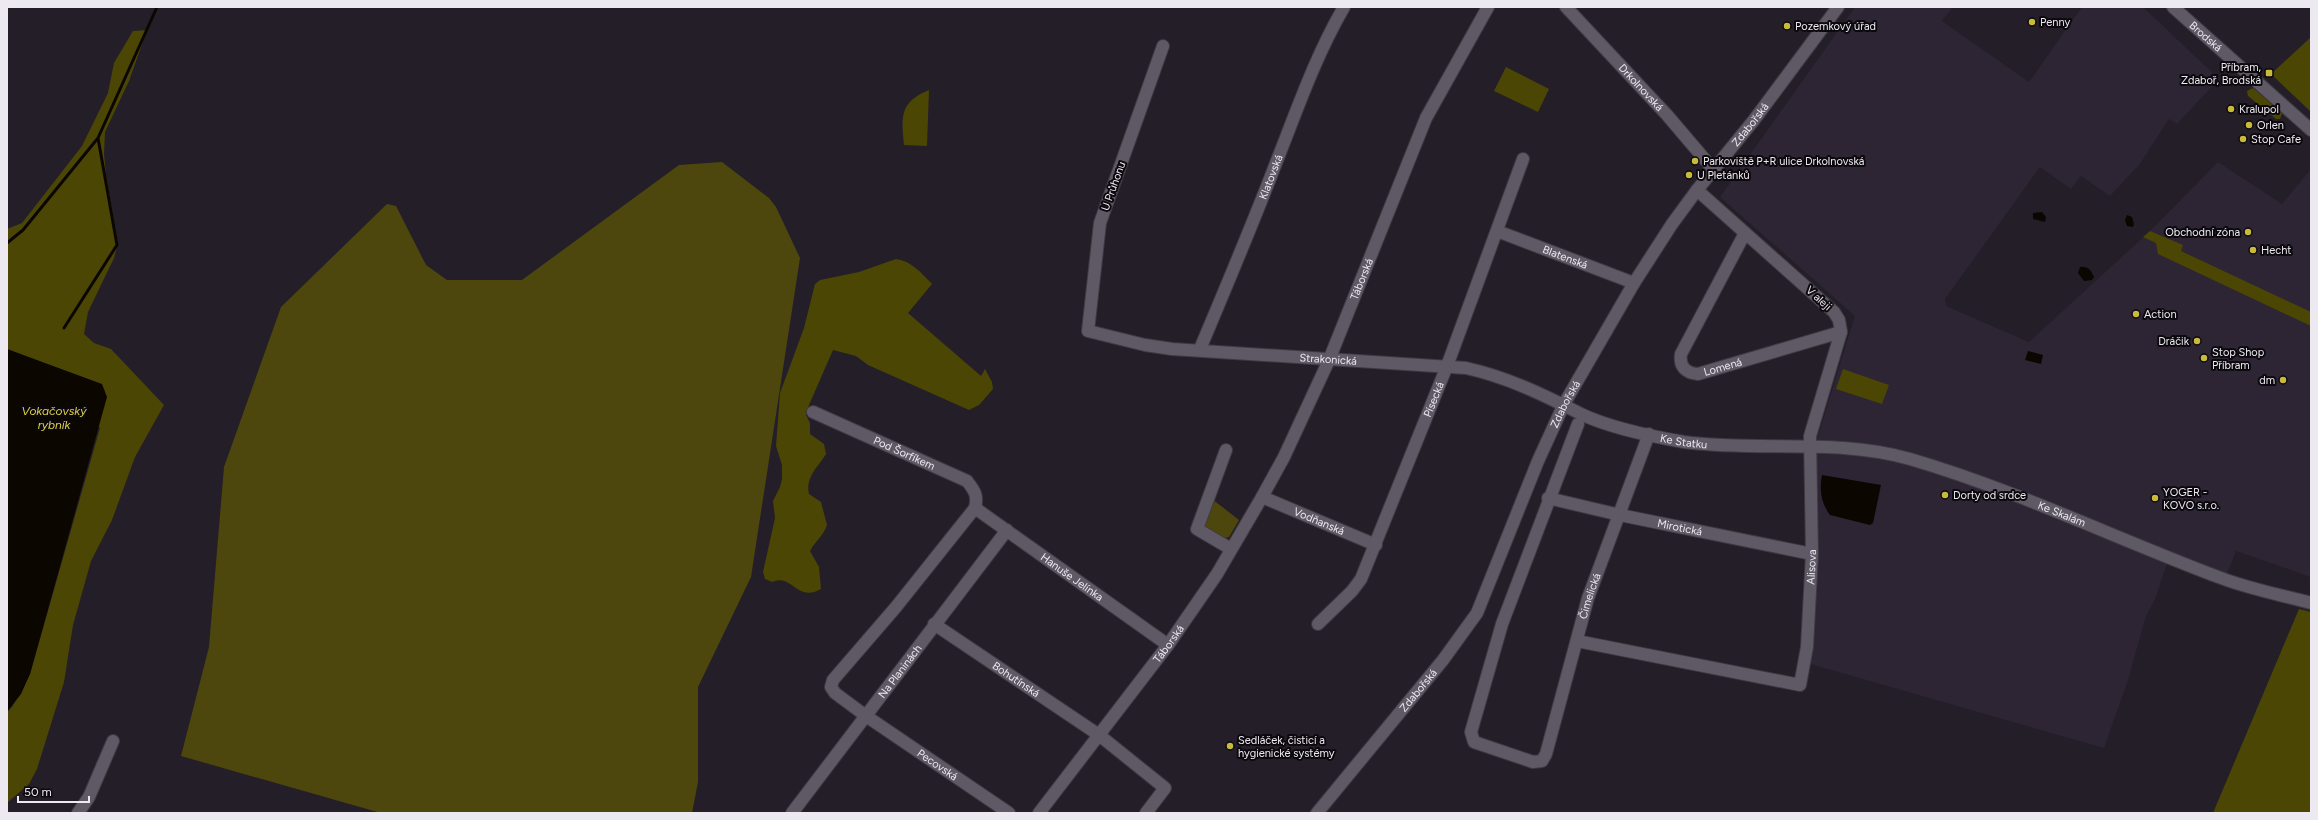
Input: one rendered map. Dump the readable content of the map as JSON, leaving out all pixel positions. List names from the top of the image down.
{
  "streets": {
    "street": [
      "Brodská",
      "Drkolnovská",
      "Zdabořská",
      "Klatovská",
      "U Průhonu",
      "Blatenská",
      "Táborská",
      "V aleji",
      "Strakonická",
      "Lomená",
      "Písecká",
      "Ke Statku",
      "Pod Šorfíkem",
      "Ke Skalám",
      "Vodňanská",
      "Mirotická",
      "Alisova",
      "Hanuše Jelínka",
      "Čimelická",
      "Na Planinách",
      "Bohutínská",
      "Pecovská"
    ]
  },
  "crossings": [
    ["Drkolnovská", "Zdabořská"],
    ["Zdabořská", "Blatenská"],
    ["Zdabořská", "V aleji"],
    ["Zdabořská", "Strakonická"],
    ["Zdabořská", "Ke Statku"],
    ["Zdabořská", "Mirotická"],
    ["Zdabořská", "Čimelická"],
    ["Klatovská", "Strakonická"],
    ["U Průhonu", "Strakonická"],
    ["Blatenská", "Písecká"],
    ["Táborská", "Strakonická"],
    ["Táborská", "Vodňanská"],
    ["Táborská", "Hanuše Jelínka"],
    ["Táborská", "Bohutínská"],
    ["V aleji", "Lomená"],
    ["Strakonická", "Písecká"],
    ["Strakonická", "Ke Statku"],
    ["Písecká", "Vodňanská"],
    ["Ke Statku", "Ke Skalám"],
    ["Ke Statku", "Alisova"],
    ["Ke Statku", "Čimelická"],
    ["Pod Šorfíkem", "Hanuše Jelínka"],
    ["Pod Šorfíkem", "Pecovská"],
    ["Ke Skalám", "Alisova"],
    ["Mirotická", "Alisova"],
    ["Mirotická", "Čimelická"],
    ["Alisova", "Čimelická"],
    ["Hanuše Jelínka", "Na Planinách"],
    ["Hanuše Jelínka", "Pecovská"],
    ["Na Planinách", "Bohutínská"],
    ["Na Planinách", "Pecovská"]
  ],
  "water": ["Vokačovský rybník"],
  "places": {
    "other": [
      "Penny",
      "Pozemkový úřad",
      "Kralupol",
      "Orlen",
      "Stop Cafe",
      "Parkoviště P+R ulice Drkolnovská",
      "U Pletánků",
      "Obchodní zóna",
      "Hecht",
      "Action",
      "Dráčik",
      "Stop Shop Příbram",
      "dm",
      "Dorty od srdce",
      "YOGER - KOVO s.r.o.",
      "Sedláček, čisticí a hygienické systémy"
    ],
    "transit": ["Příbram, Zdaboř, Brodská"]
  },
  "scale_bar": "50 m"
}
